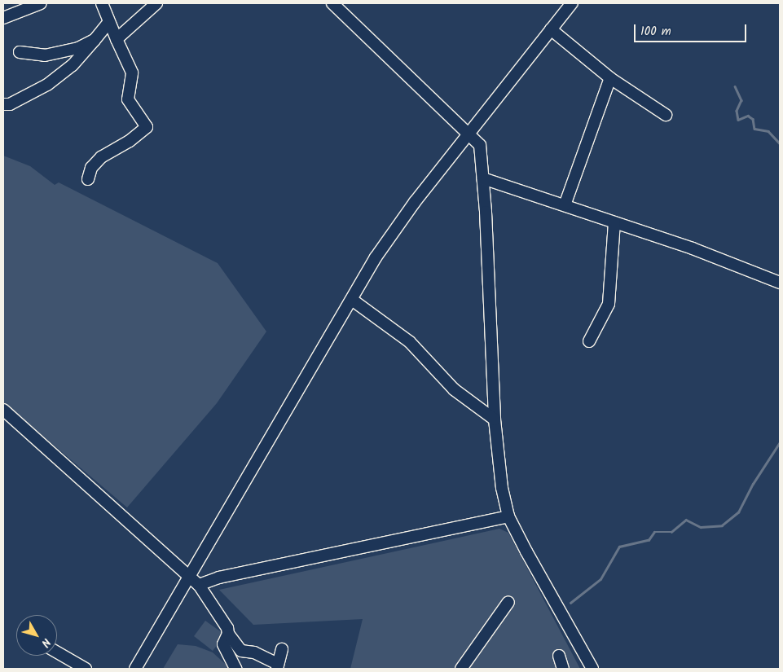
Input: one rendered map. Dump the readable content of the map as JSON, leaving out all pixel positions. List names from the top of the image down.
{
  "scale_bar": "100 m",
  "north": "bottom right"
}
